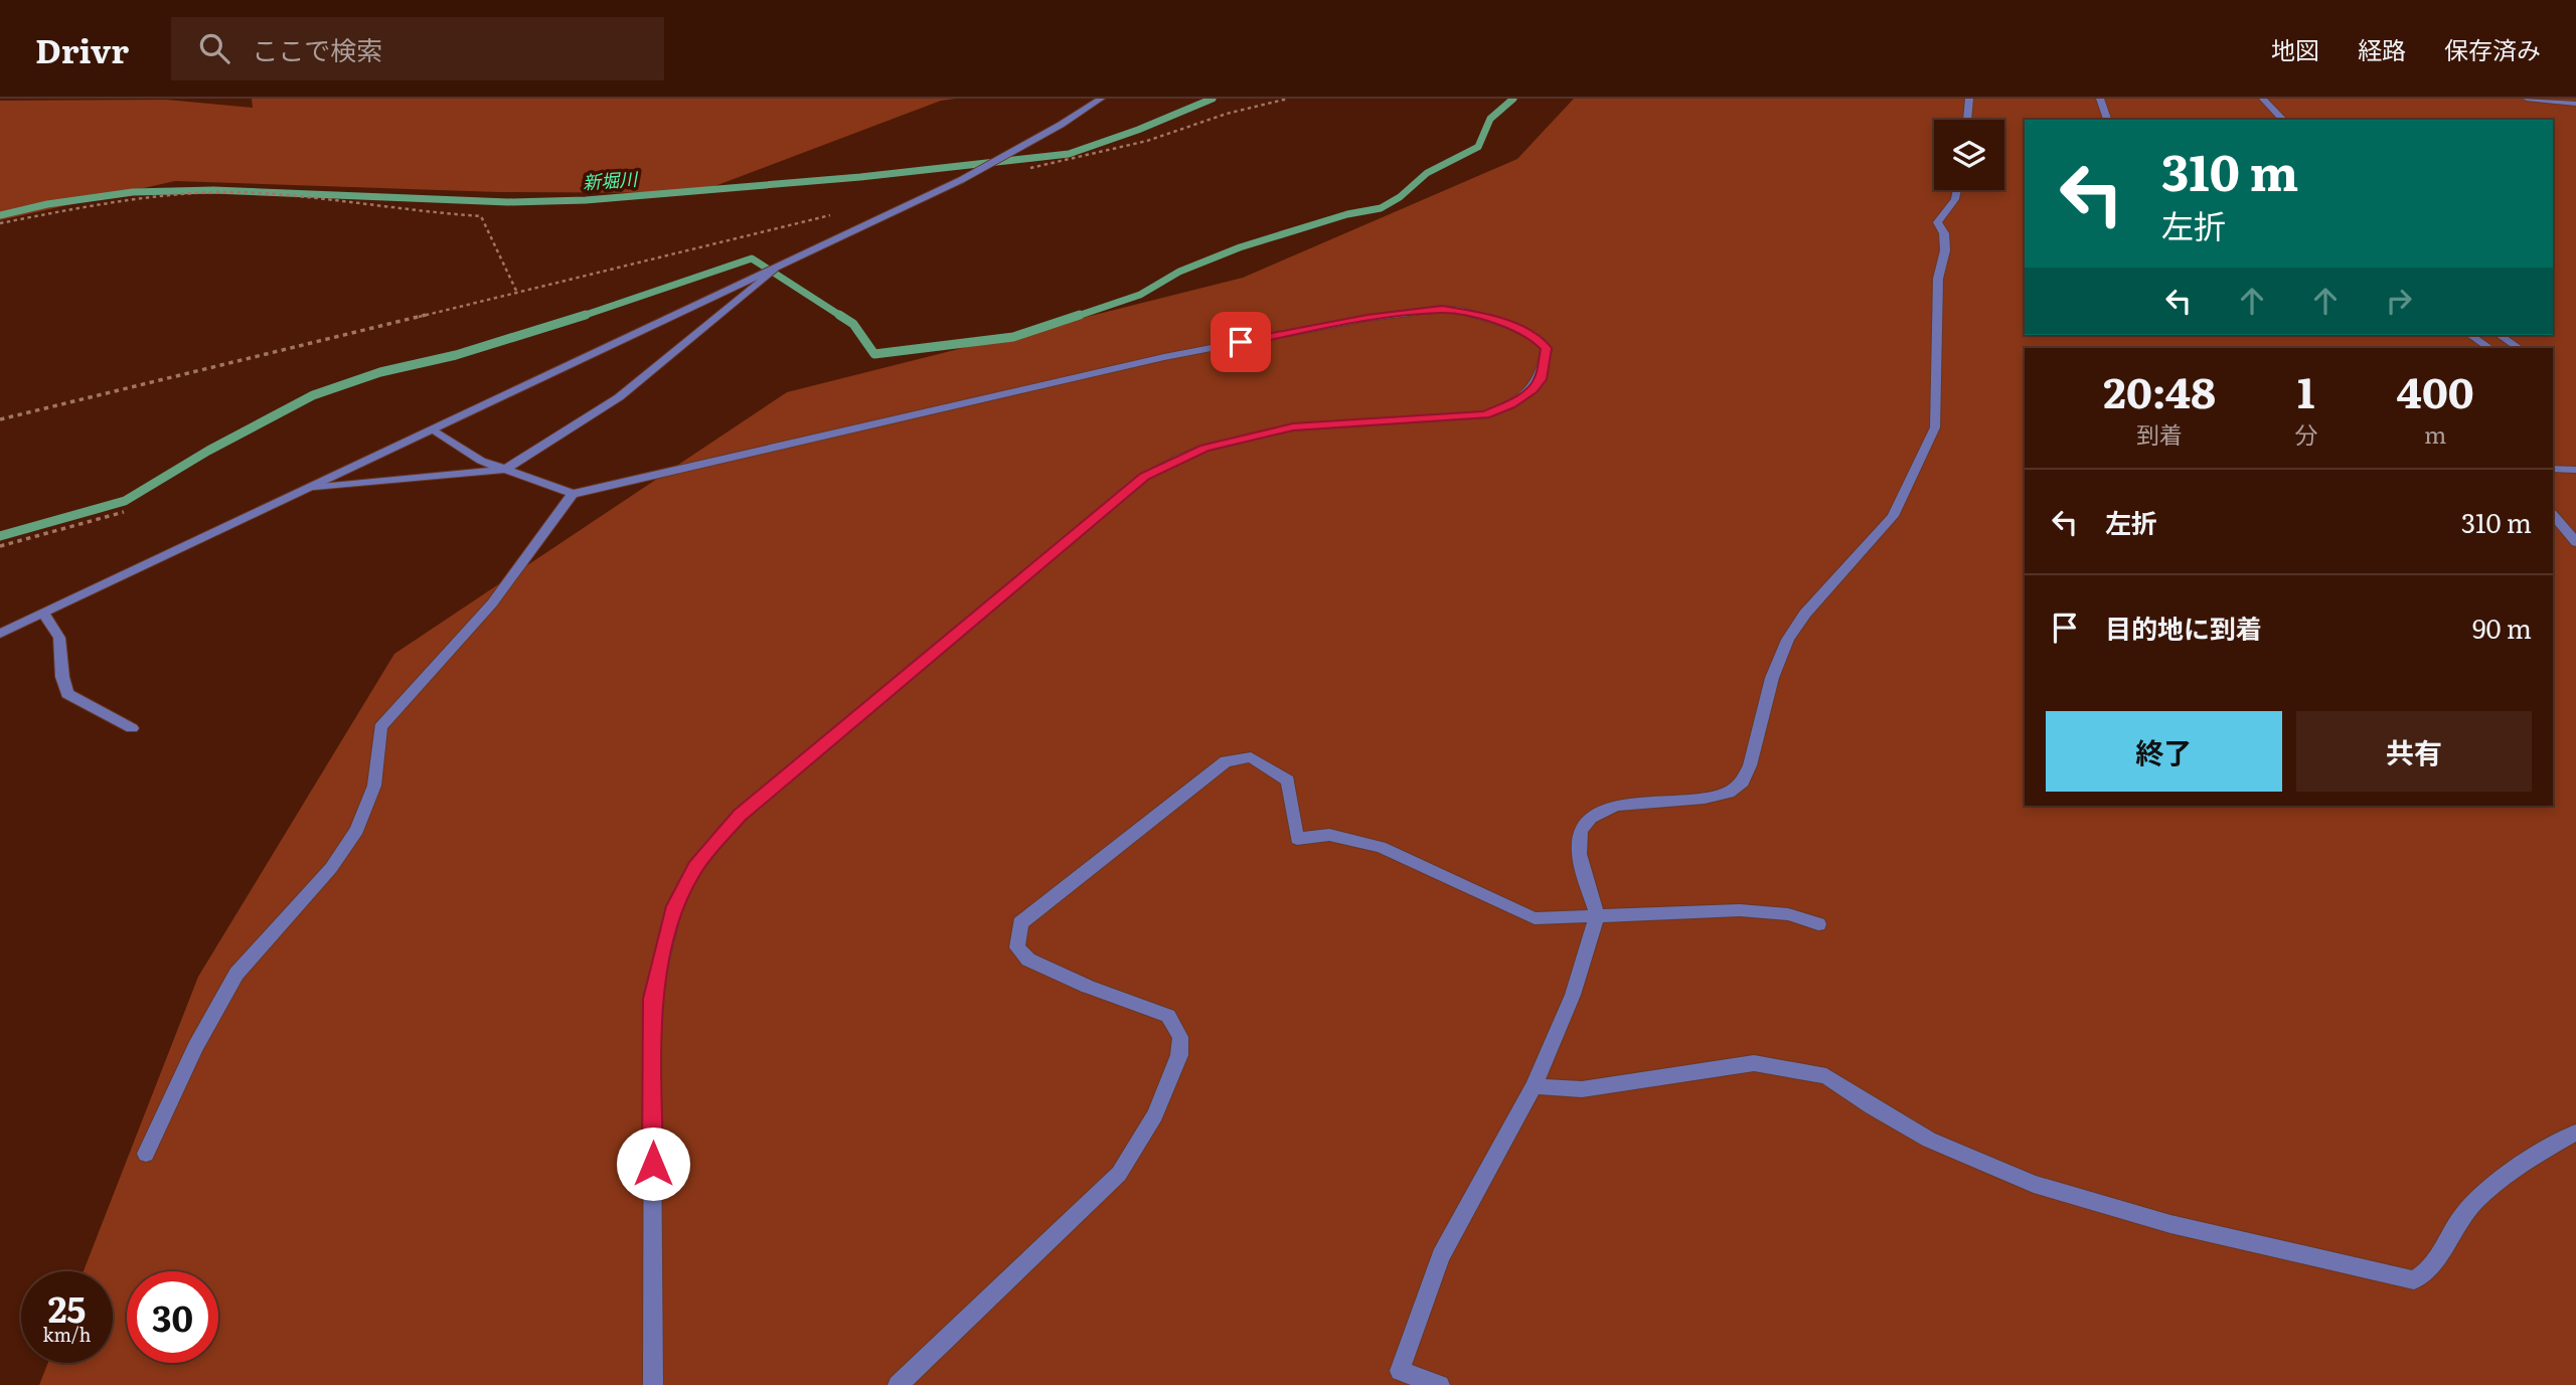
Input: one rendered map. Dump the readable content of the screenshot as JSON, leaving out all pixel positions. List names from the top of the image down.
{
  "water": ["新堀川"],
  "page": {
    "header": "Drivr",
    "search": "ここで検索",
    "nav": ["地図", "経路", "保存済み"],
    "turn": ["310 m", "左折"],
    "eta": [
      "20:48",
      "到着",
      "1",
      "分",
      "400",
      "m"
    ],
    "list": [
      {
        "name": "左折",
        "value": "310 m"
      },
      {
        "name": "目的地に到着",
        "value": "90 m"
      }
    ],
    "buttons": ["終了", "共有"],
    "speed": "25 km/h",
    "limit": "30"
  }
}
